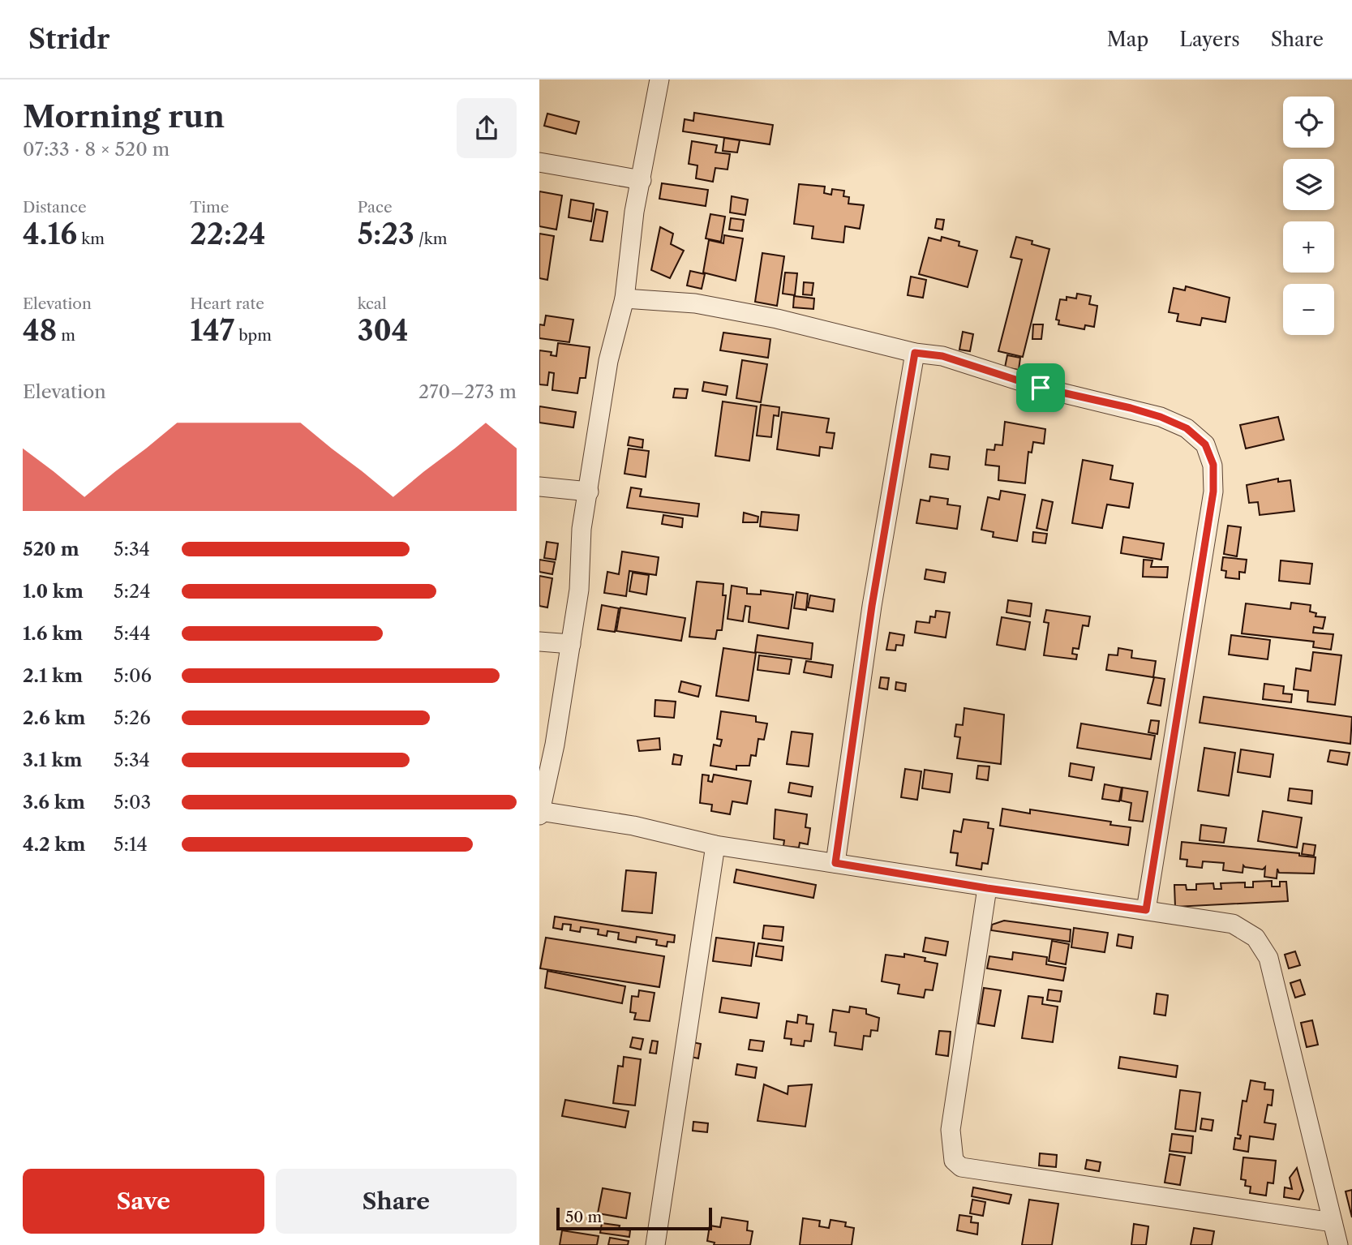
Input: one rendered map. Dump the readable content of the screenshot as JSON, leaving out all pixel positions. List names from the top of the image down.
{
  "scale_bar": "50 m",
  "page": {
    "header": "Stridr",
    "nav": ["Map", "Layers", "Share"],
    "heading": ["Morning run", "07:33 · 8 × 520 m"],
    "map_buttons": ["+", "−"],
    "stats": [
      ["Distance", "4.16 km"],
      ["Time", "22:24"],
      ["Pace", "5:23 /km"],
      ["Elevation", "48 m"],
      ["Heart rate", "147 bpm"],
      ["kcal", "304"]
    ],
    "chart": ["Elevation", "270–273 m"],
    "list": [
      {
        "name": "520 m",
        "note": "5:34"
      },
      {
        "name": "1.0 km",
        "note": "5:24"
      },
      {
        "name": "1.6 km",
        "note": "5:44"
      },
      {
        "name": "2.1 km",
        "note": "5:06"
      },
      {
        "name": "2.6 km",
        "note": "5:26"
      },
      {
        "name": "3.1 km",
        "note": "5:34"
      },
      {
        "name": "3.6 km",
        "note": "5:03"
      },
      {
        "name": "4.2 km",
        "note": "5:14"
      }
    ],
    "buttons": ["Save", "Share"],
    "scale": "50 m"
  }
}
